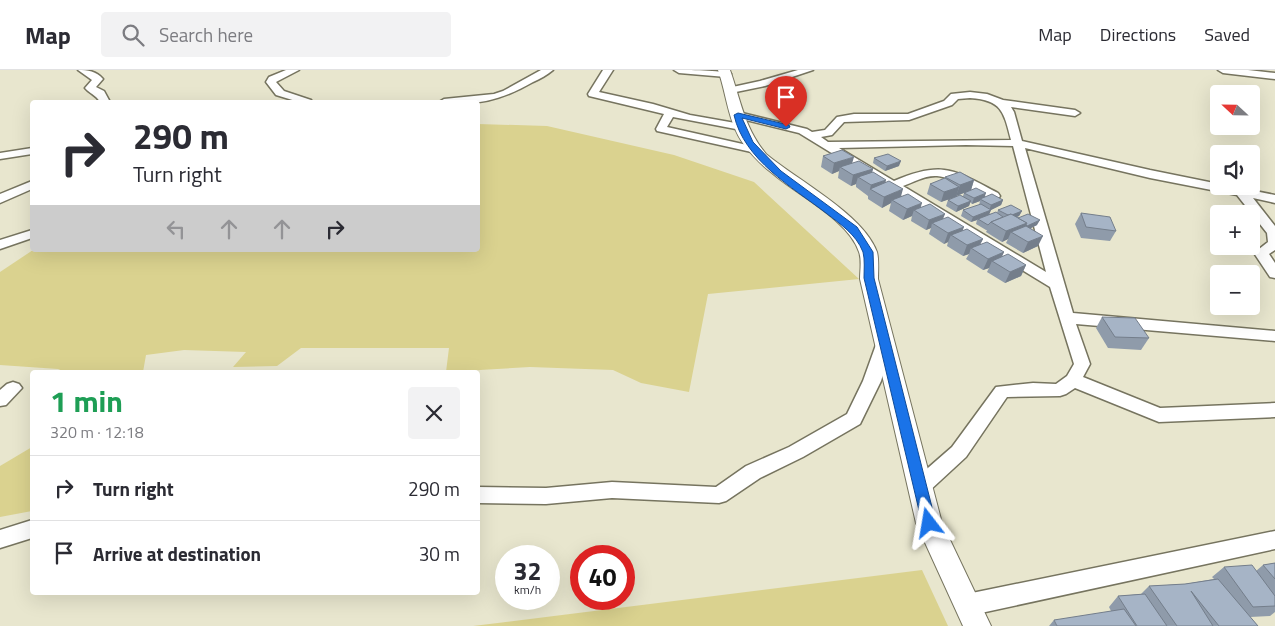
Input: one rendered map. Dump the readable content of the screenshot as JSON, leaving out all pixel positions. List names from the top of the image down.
{
  "north": "left",
  "page": {
    "header": "Map",
    "search": "Search here",
    "nav": ["Map", "Directions", "Saved"],
    "map_buttons": ["+", "−"],
    "turn": ["290 m", "Turn right"],
    "heading": ["1 min", "320 m · 12:18"],
    "list": [
      {
        "name": "Turn right",
        "value": "290 m"
      },
      {
        "name": "Arrive at destination",
        "value": "30 m"
      }
    ],
    "speed": "32 km/h",
    "limit": "40"
  }
}
